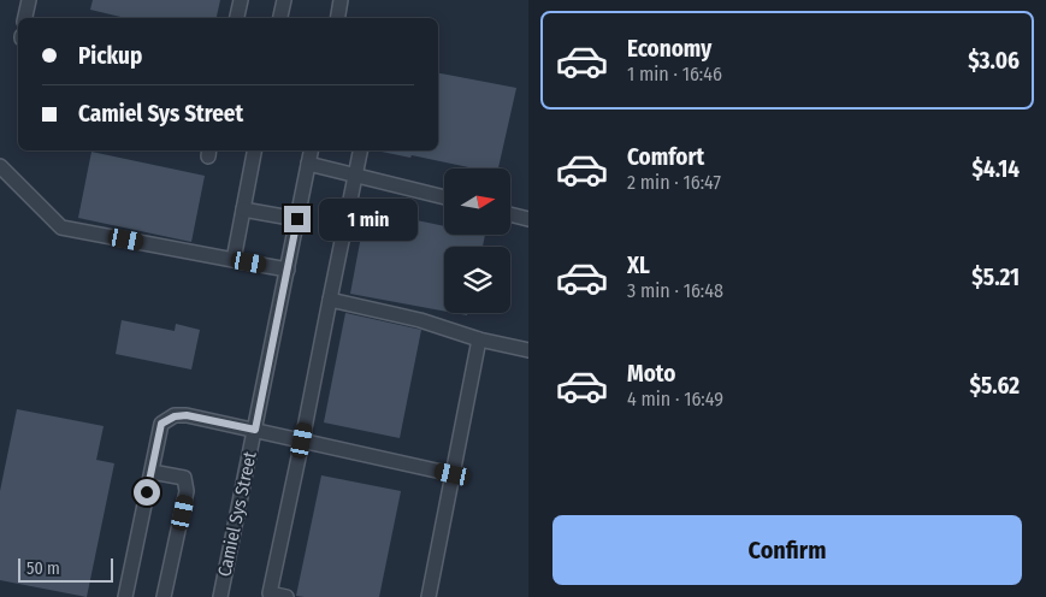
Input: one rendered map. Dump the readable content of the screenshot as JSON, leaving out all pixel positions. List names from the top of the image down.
{
  "streets": {
    "street": ["Camiel Sys Street"]
  },
  "scale_bar": "50 m",
  "north": "right",
  "page": {
    "list": [
      {
        "name": "Economy",
        "note": "1 min · 16:46",
        "value": "$3.06"
      },
      {
        "name": "Comfort",
        "note": "2 min · 16:47",
        "value": "$4.14"
      },
      {
        "name": "XL",
        "note": "3 min · 16:48",
        "value": "$5.21"
      },
      {
        "name": "Moto",
        "note": "4 min · 16:49",
        "value": "$5.62"
      }
    ],
    "banner": ["Pickup", "Camiel Sys Street"],
    "bubble": "1 min",
    "buttons": "Confirm",
    "scale": "50 m"
  }
}
